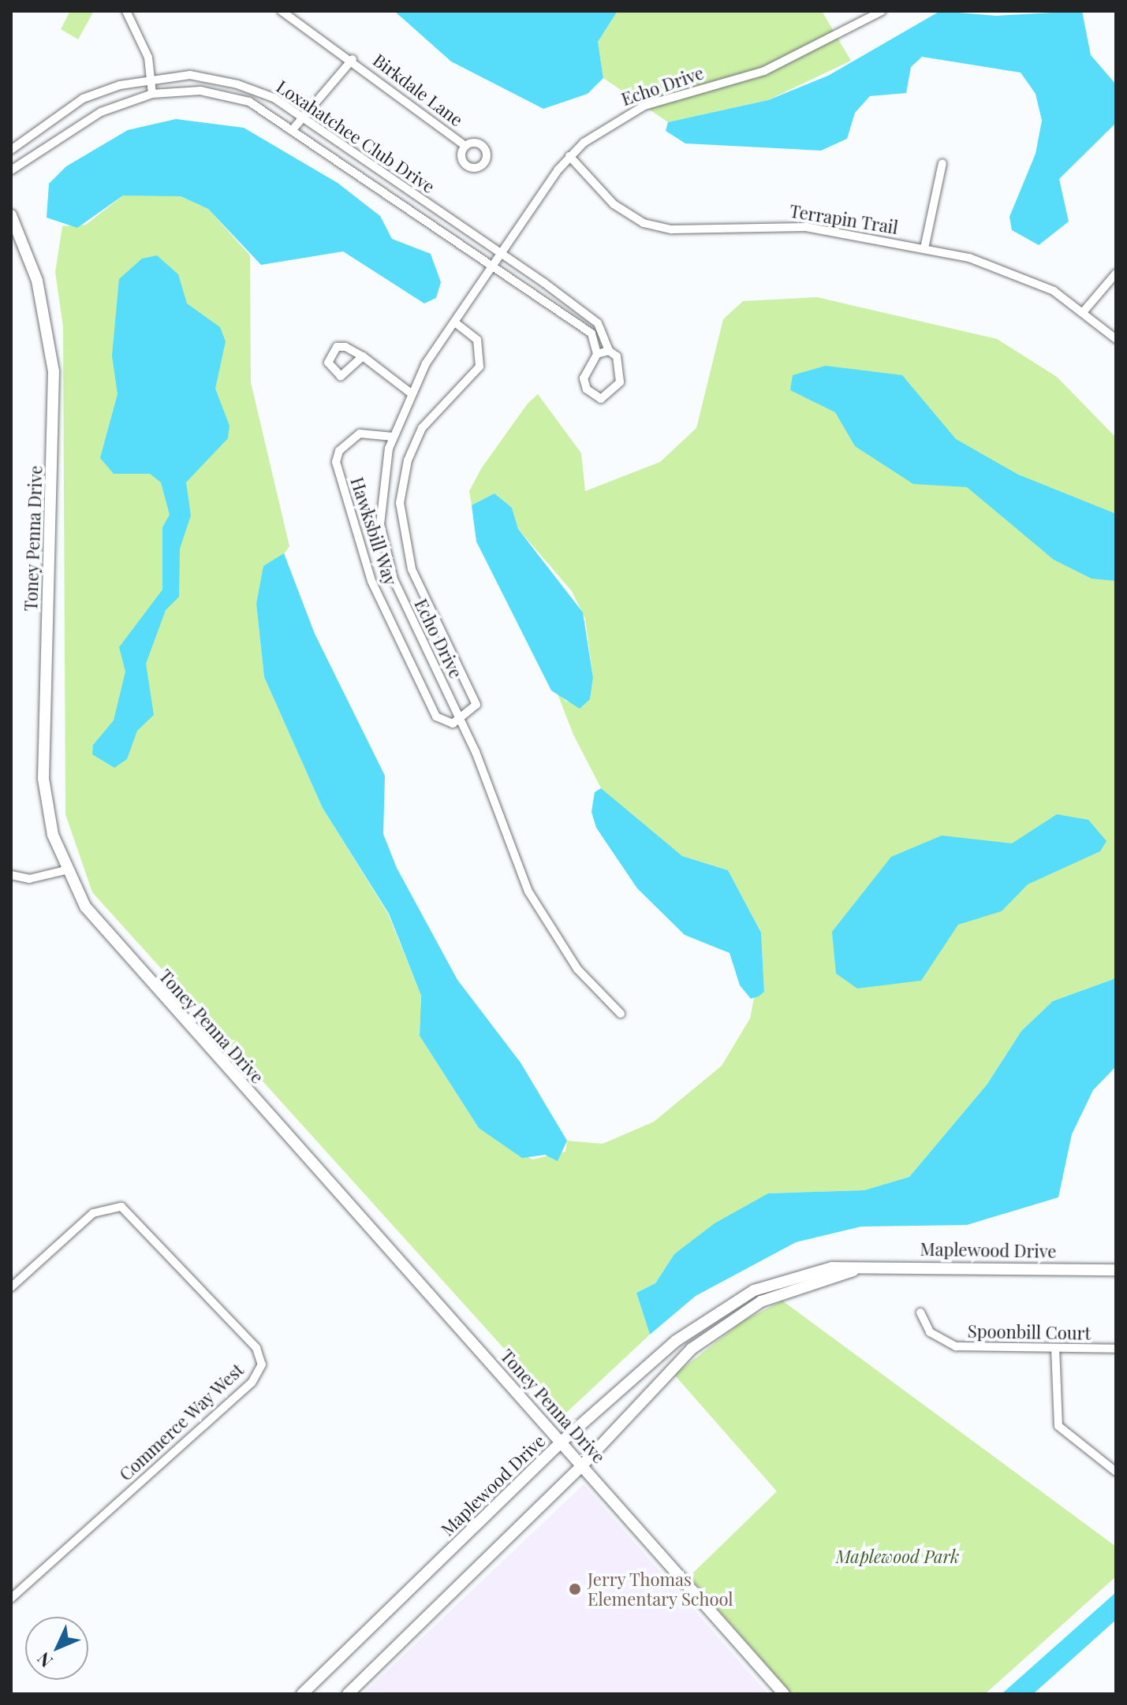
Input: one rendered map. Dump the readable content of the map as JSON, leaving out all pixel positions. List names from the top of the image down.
{
  "streets": {
    "street": [
      "Echo Drive",
      "Birkdale Lane",
      "Loxahatchee Club Drive",
      "Terrapin Trail",
      "Hawksbill Way",
      "Toney Penna Drive",
      "Maplewood Drive",
      "Spoonbill Court",
      "Commerce Way West"
    ]
  },
  "crossings": [
    ["Echo Drive", "Loxahatchee Club Drive"],
    ["Echo Drive", "Terrapin Trail"],
    ["Echo Drive", "Hawksbill Way"],
    ["Birkdale Lane", "Loxahatchee Club Drive"],
    ["Toney Penna Drive", "Maplewood Drive"]
  ],
  "parks": ["Maplewood Park"],
  "places": ["Jerry Thomas Elementary School"],
  "north": "bottom left"
}
